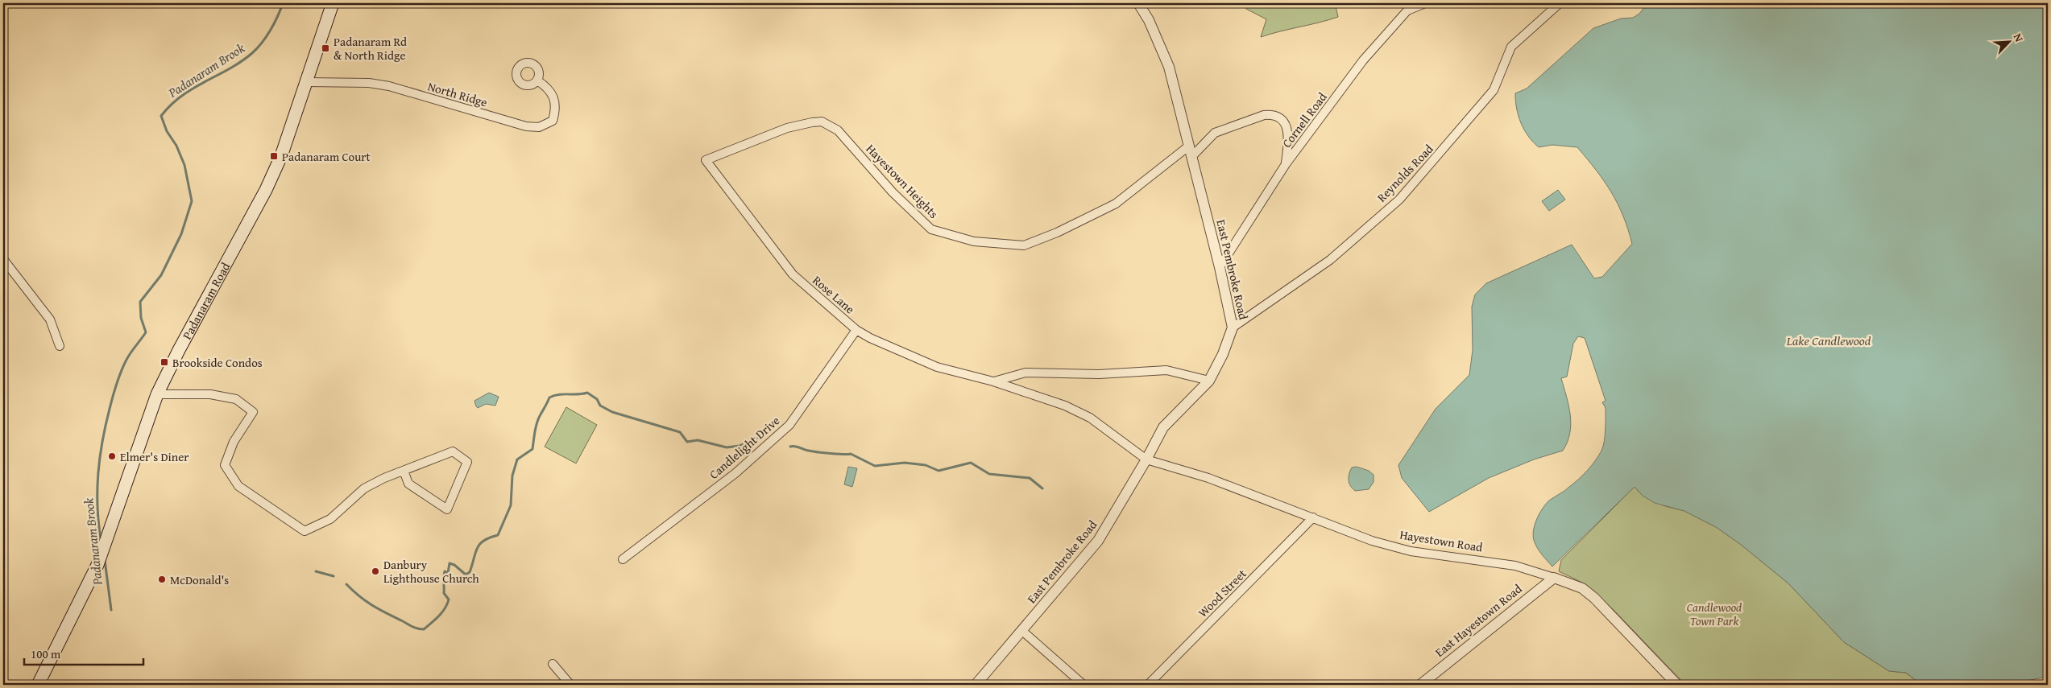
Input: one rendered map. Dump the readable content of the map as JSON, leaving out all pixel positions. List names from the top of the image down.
{
  "streets": {
    "main road": ["Padanaram Road"],
    "street": [
      "North Ridge",
      "Cornell Road",
      "Reynolds Road",
      "Hayestown Heights",
      "East Pembroke Road",
      "Rose Lane",
      "Candlelight Drive",
      "Hayestown Road",
      "Wood Street",
      "East Hayestown Road"
    ]
  },
  "crossings": [
    ["North Ridge", "Padanaram Road"],
    ["Cornell Road", "Hayestown Heights"],
    ["Cornell Road", "East Pembroke Road"],
    ["Reynolds Road", "East Pembroke Road"],
    ["Hayestown Heights", "East Pembroke Road"],
    ["Hayestown Heights", "Rose Lane"],
    ["East Pembroke Road", "Rose Lane"],
    ["East Pembroke Road", "Hayestown Road"],
    ["Rose Lane", "Candlelight Drive"],
    ["Rose Lane", "Hayestown Road"],
    ["Hayestown Road", "Wood Street"],
    ["Hayestown Road", "East Hayestown Road"]
  ],
  "water": ["Padanaram Brook", "Lake Candlewood"],
  "parks": ["Candlewood Town Park"],
  "places": {
    "transit": ["Padanaram Rd & North Ridge", "Padanaram Court", "Brookside Condos"],
    "other": ["Elmer's Diner", "Danbury Lighthouse Church", "McDonald's"]
  },
  "scale_bar": "100 m",
  "north": "top right"
}
